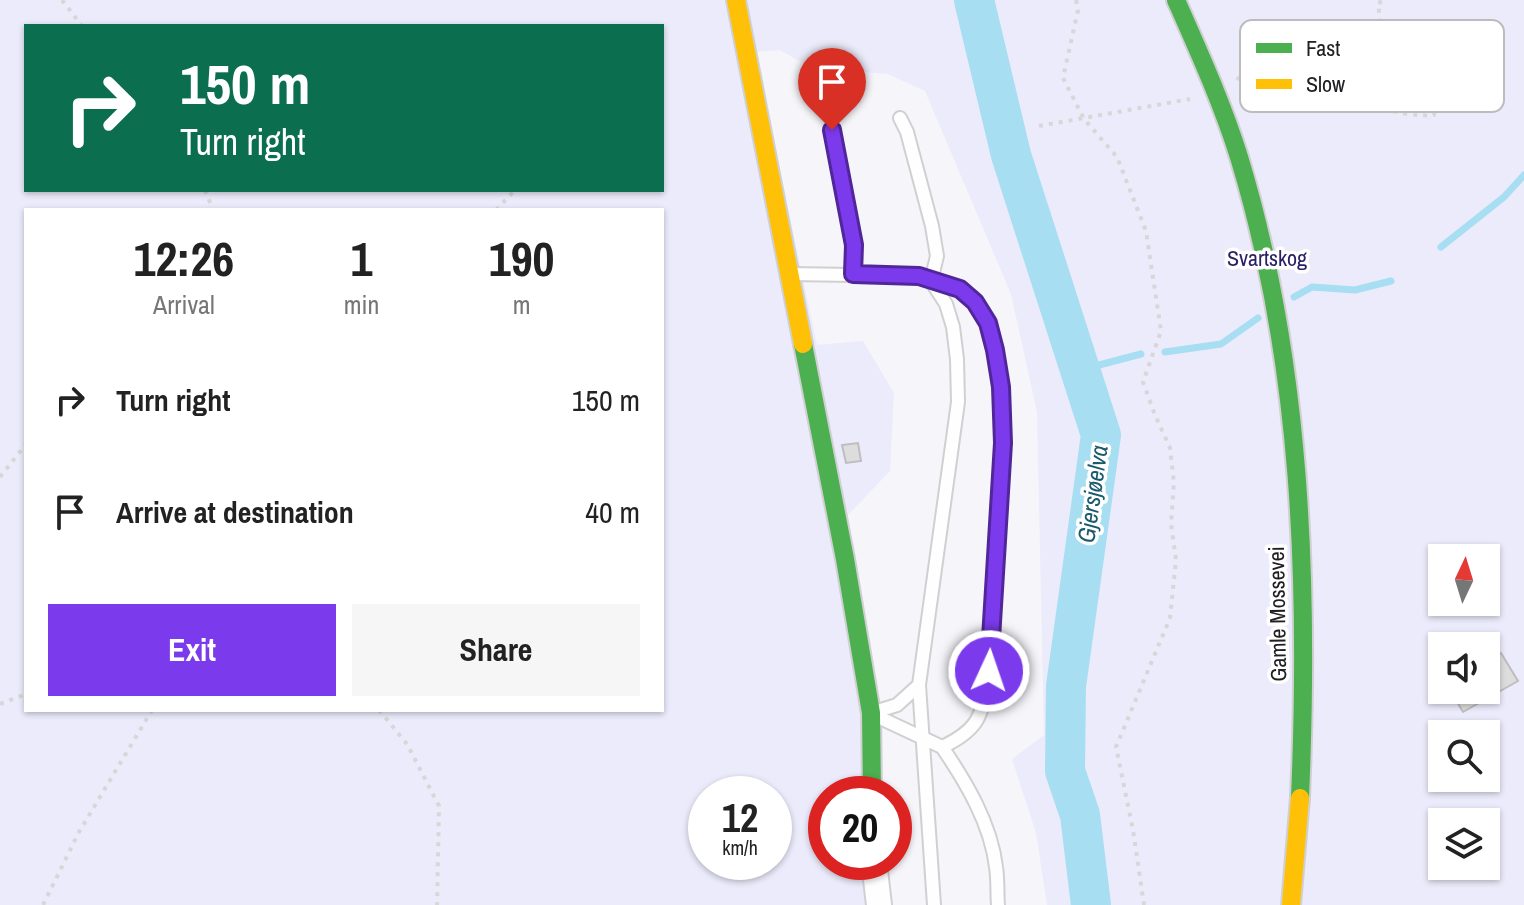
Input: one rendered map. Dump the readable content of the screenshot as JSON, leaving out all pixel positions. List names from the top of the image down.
{
  "streets": {
    "main road": ["Gamle Mossevei"]
  },
  "water": ["Gjersjøelva"],
  "parks": ["Svartskog"],
  "legend": ["Fast", "Slow"],
  "north": "top",
  "page": {
    "turn": ["150 m", "Turn right"],
    "eta": [
      "12:26",
      "Arrival",
      "1",
      "min",
      "190",
      "m"
    ],
    "list": [
      {
        "name": "Turn right",
        "value": "150 m"
      },
      {
        "name": "Arrive at destination",
        "value": "40 m"
      }
    ],
    "buttons": ["Exit", "Share"],
    "speed": "12 km/h",
    "limit": "20"
  }
}
